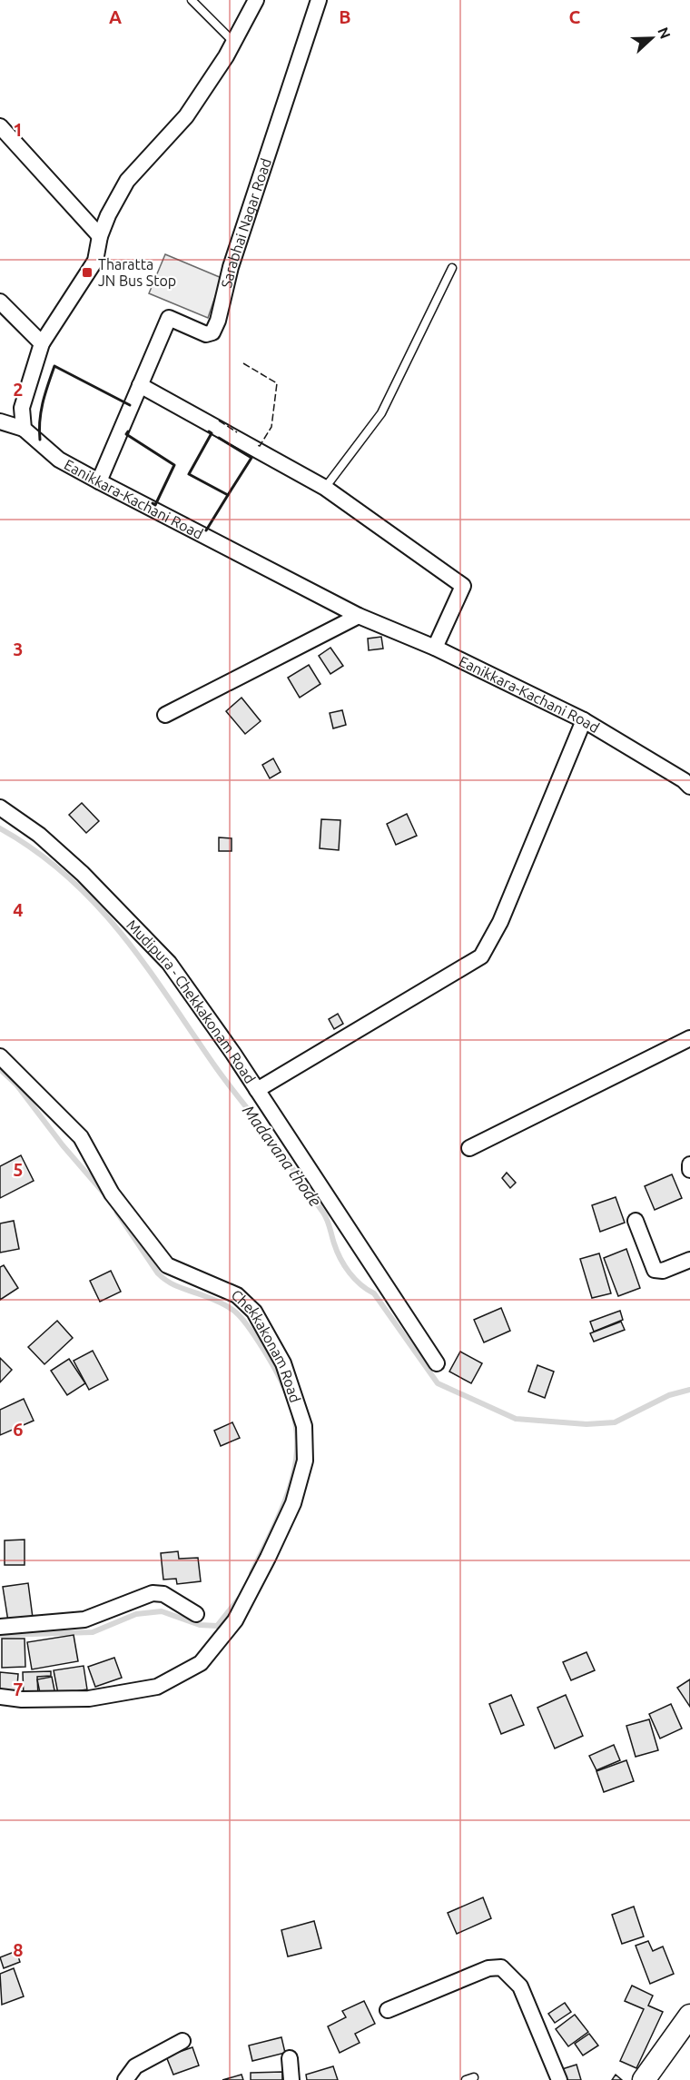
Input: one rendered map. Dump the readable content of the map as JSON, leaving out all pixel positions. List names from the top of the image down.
{
  "streets": {
    "street": [
      "Sarabhai Nagar Road",
      "Eanikkara-Kachani Road",
      "Mudipura - Chekkakonam Road",
      "Chekkakonam Road"
    ]
  },
  "crossings": [
    ["Sarabhai Nagar Road", "Eanikkara-Kachani Road"]
  ],
  "water": ["Madavana thode"],
  "places": {
    "transit": ["Tharatta JN Bus Stop"]
  },
  "north": "right",
  "grid": {
    "columns": ["A", "B", "C"],
    "rows": [
      "1",
      "2",
      "3",
      "4",
      "5",
      "6",
      "7",
      "8"
    ]
  }
}
